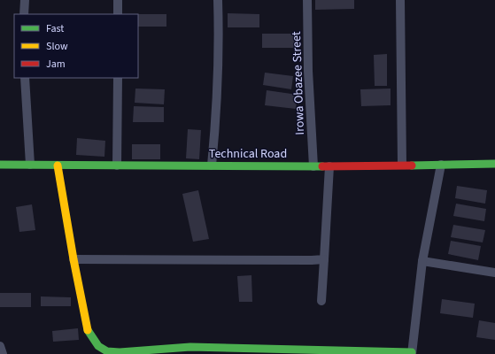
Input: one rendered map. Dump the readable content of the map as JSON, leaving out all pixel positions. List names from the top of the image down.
{
  "streets": {
    "street": ["Irowa Obazee Street", "Technical Road"]
  },
  "crossings": [
    ["Irowa Obazee Street", "Technical Road"]
  ],
  "legend": ["Fast", "Slow", "Jam"]
}
